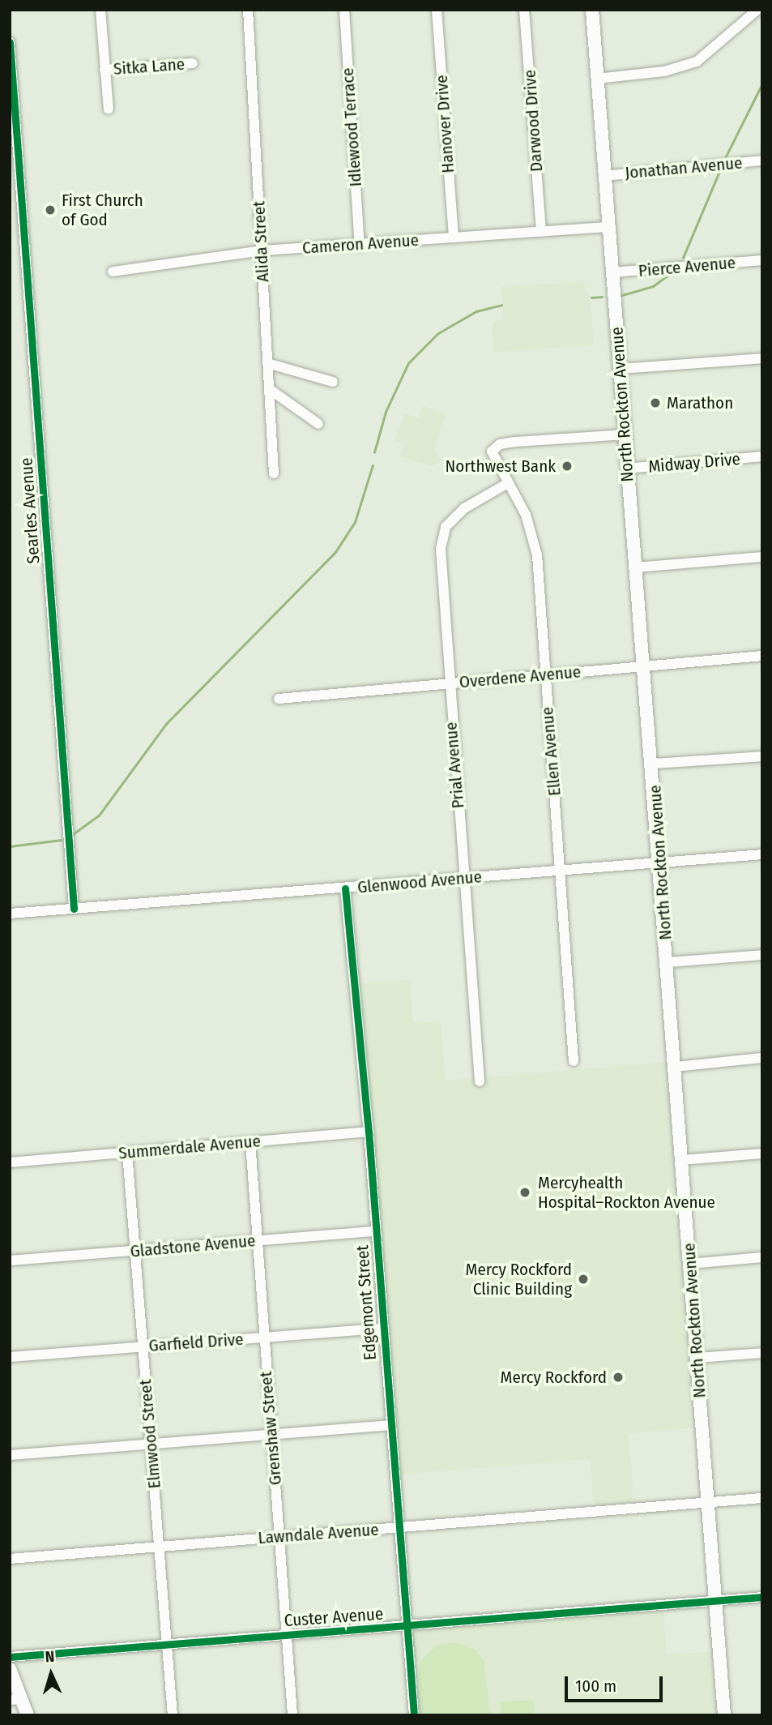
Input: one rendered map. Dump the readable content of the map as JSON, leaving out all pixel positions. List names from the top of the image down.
{
  "streets": {
    "main road": ["North Rockton Avenue"],
    "street": [
      "Sitka Lane",
      "Darwood Drive",
      "Hanover Drive",
      "Idlewood Terrace",
      "Jonathan Avenue",
      "Alida Street",
      "Cameron Avenue",
      "Pierce Avenue",
      "Midway Drive",
      "Searles Avenue",
      "Overdene Avenue",
      "Ellen Avenue",
      "Prial Avenue",
      "Glenwood Avenue",
      "Summerdale Avenue",
      "Gladstone Avenue",
      "Edgemont Street",
      "Garfield Drive",
      "Grenshaw Street",
      "Elmwood Street",
      "Lawndale Avenue",
      "Custer Avenue"
    ]
  },
  "crossings": [
    ["Darwood Drive", "Cameron Avenue"],
    ["Hanover Drive", "Cameron Avenue"],
    ["Idlewood Terrace", "Cameron Avenue"],
    ["Jonathan Avenue", "North Rockton Avenue"],
    ["Alida Street", "Cameron Avenue"],
    ["Cameron Avenue", "North Rockton Avenue"],
    ["Pierce Avenue", "North Rockton Avenue"],
    ["North Rockton Avenue", "Midway Drive"],
    ["North Rockton Avenue", "Overdene Avenue"],
    ["North Rockton Avenue", "Ellen Avenue"],
    ["North Rockton Avenue", "Glenwood Avenue"],
    ["North Rockton Avenue", "Lawndale Avenue"],
    ["North Rockton Avenue", "Custer Avenue"],
    ["Searles Avenue", "Glenwood Avenue"],
    ["Overdene Avenue", "Ellen Avenue"],
    ["Overdene Avenue", "Prial Avenue"],
    ["Ellen Avenue", "Prial Avenue"],
    ["Ellen Avenue", "Glenwood Avenue"],
    ["Prial Avenue", "Glenwood Avenue"],
    ["Glenwood Avenue", "Edgemont Street"],
    ["Summerdale Avenue", "Edgemont Street"],
    ["Summerdale Avenue", "Grenshaw Street"],
    ["Summerdale Avenue", "Elmwood Street"],
    ["Gladstone Avenue", "Edgemont Street"],
    ["Gladstone Avenue", "Grenshaw Street"],
    ["Gladstone Avenue", "Elmwood Street"],
    ["Edgemont Street", "Garfield Drive"],
    ["Edgemont Street", "Lawndale Avenue"],
    ["Edgemont Street", "Custer Avenue"],
    ["Garfield Drive", "Grenshaw Street"],
    ["Garfield Drive", "Elmwood Street"],
    ["Grenshaw Street", "Lawndale Avenue"],
    ["Grenshaw Street", "Custer Avenue"],
    ["Elmwood Street", "Lawndale Avenue"],
    ["Elmwood Street", "Custer Avenue"]
  ],
  "places": [
    "First Church of God",
    "Marathon",
    "Northwest Bank",
    "Mercyhealth Hospital–Rockton Avenue",
    "Mercy Rockford Clinic Building",
    "Mercy Rockford"
  ],
  "scale_bar": "100 m",
  "north": "top"
}
